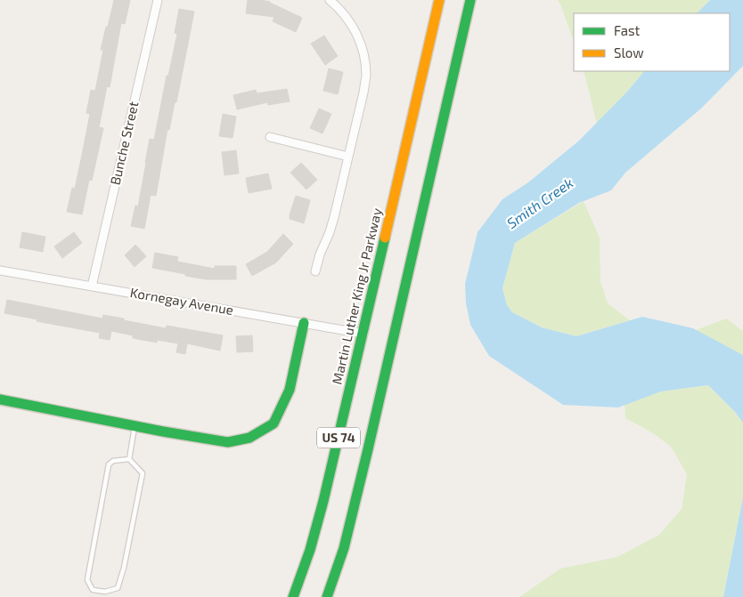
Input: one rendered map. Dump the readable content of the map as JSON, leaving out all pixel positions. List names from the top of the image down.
{
  "streets": {
    "main road": ["Martin Luther King Jr Parkway", "US 74"],
    "street": ["Bunche Street", "Kornegay Avenue"]
  },
  "crossings": [
    ["Bunche Street", "Kornegay Avenue"],
    ["Martin Luther King Jr Parkway", "Kornegay Avenue"]
  ],
  "water": ["Smith Creek"],
  "legend": ["Fast", "Slow"]
}
